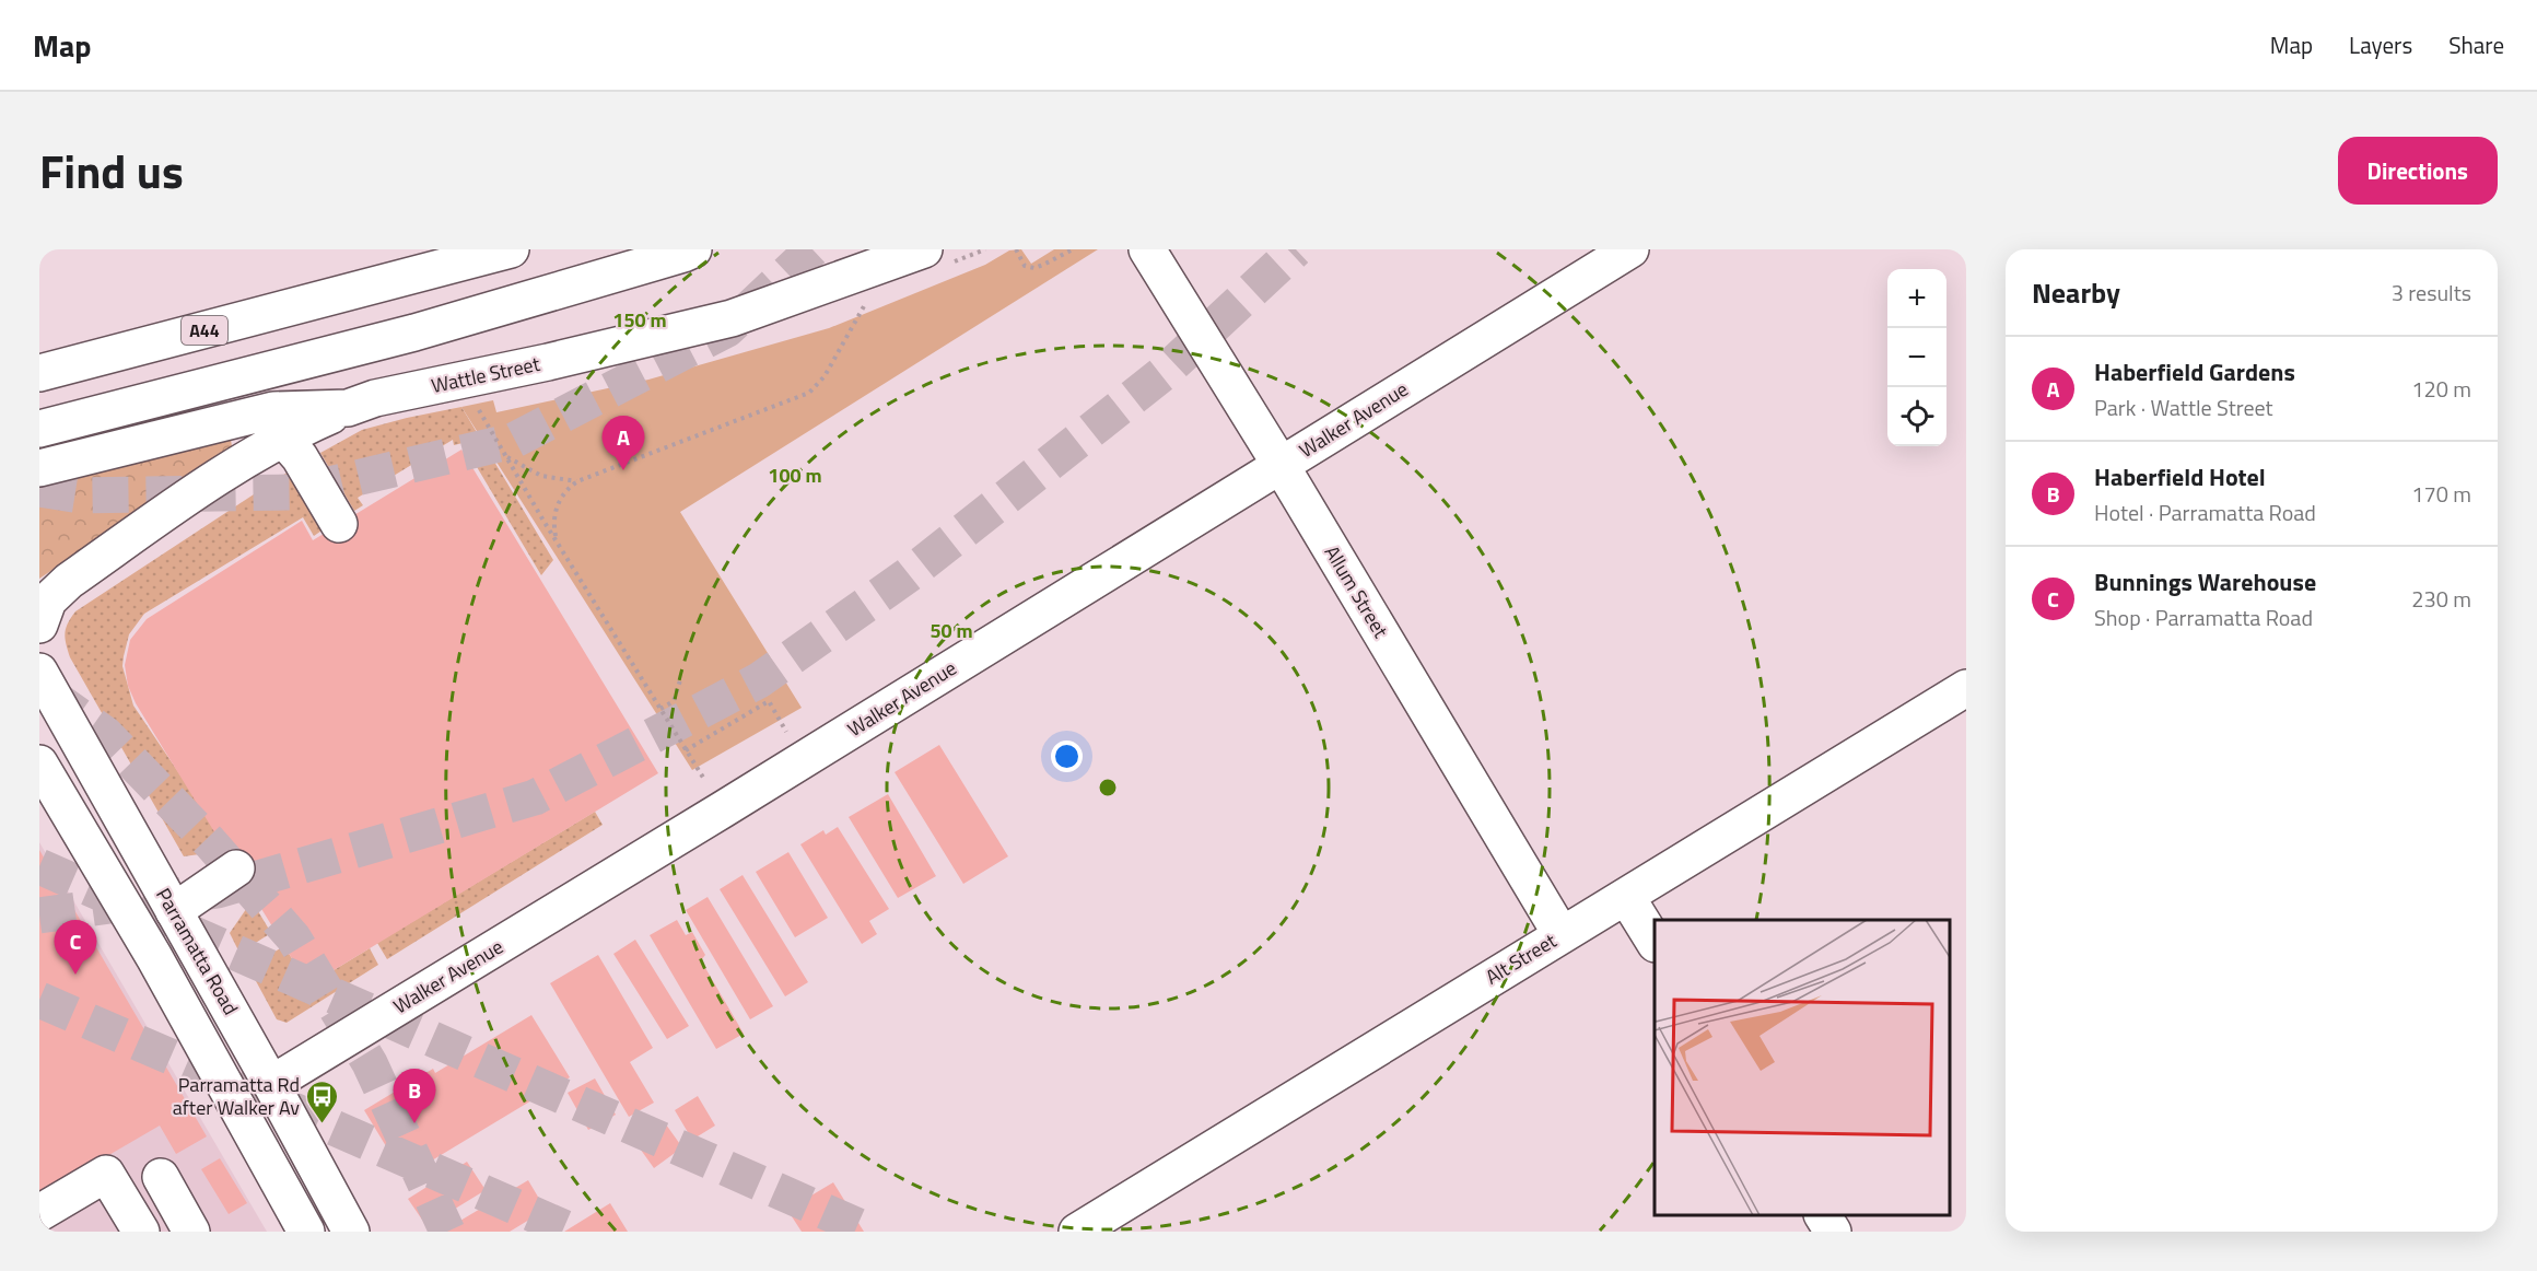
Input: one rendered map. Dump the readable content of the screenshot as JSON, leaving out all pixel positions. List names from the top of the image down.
{
  "streets": {
    "main road": [
      "A44",
      "Wattle Street",
      "Walker Avenue",
      "Allum Street",
      "Parramatta Road",
      "Alt Street"
    ]
  },
  "crossings": [
    ["Walker Avenue", "Allum Street"],
    ["Walker Avenue", "Parramatta Road"],
    ["Allum Street", "Alt Street"]
  ],
  "places": {
    "bus stop": ["Parramatta Rd after Walker Av"]
  },
  "page": {
    "header": "Map",
    "nav": ["Map", "Layers", "Share"],
    "title": "Find us",
    "buttons": "Directions",
    "heading": ["Nearby", "3 results"],
    "map_buttons": ["+", "−"],
    "list": [
      {
        "mark": "A",
        "name": "Haberfield Gardens",
        "note": "Park · Wattle Street",
        "value": "120 m"
      },
      {
        "mark": "B",
        "name": "Haberfield Hotel",
        "note": "Hotel · Parramatta Road",
        "value": "170 m"
      },
      {
        "mark": "C",
        "name": "Bunnings Warehouse",
        "note": "Shop · Parramatta Road",
        "value": "230 m"
      }
    ],
    "pins": ["A", "C", "B"]
  },
  "rings": ["150 m", "100 m", "50 m"]
}
